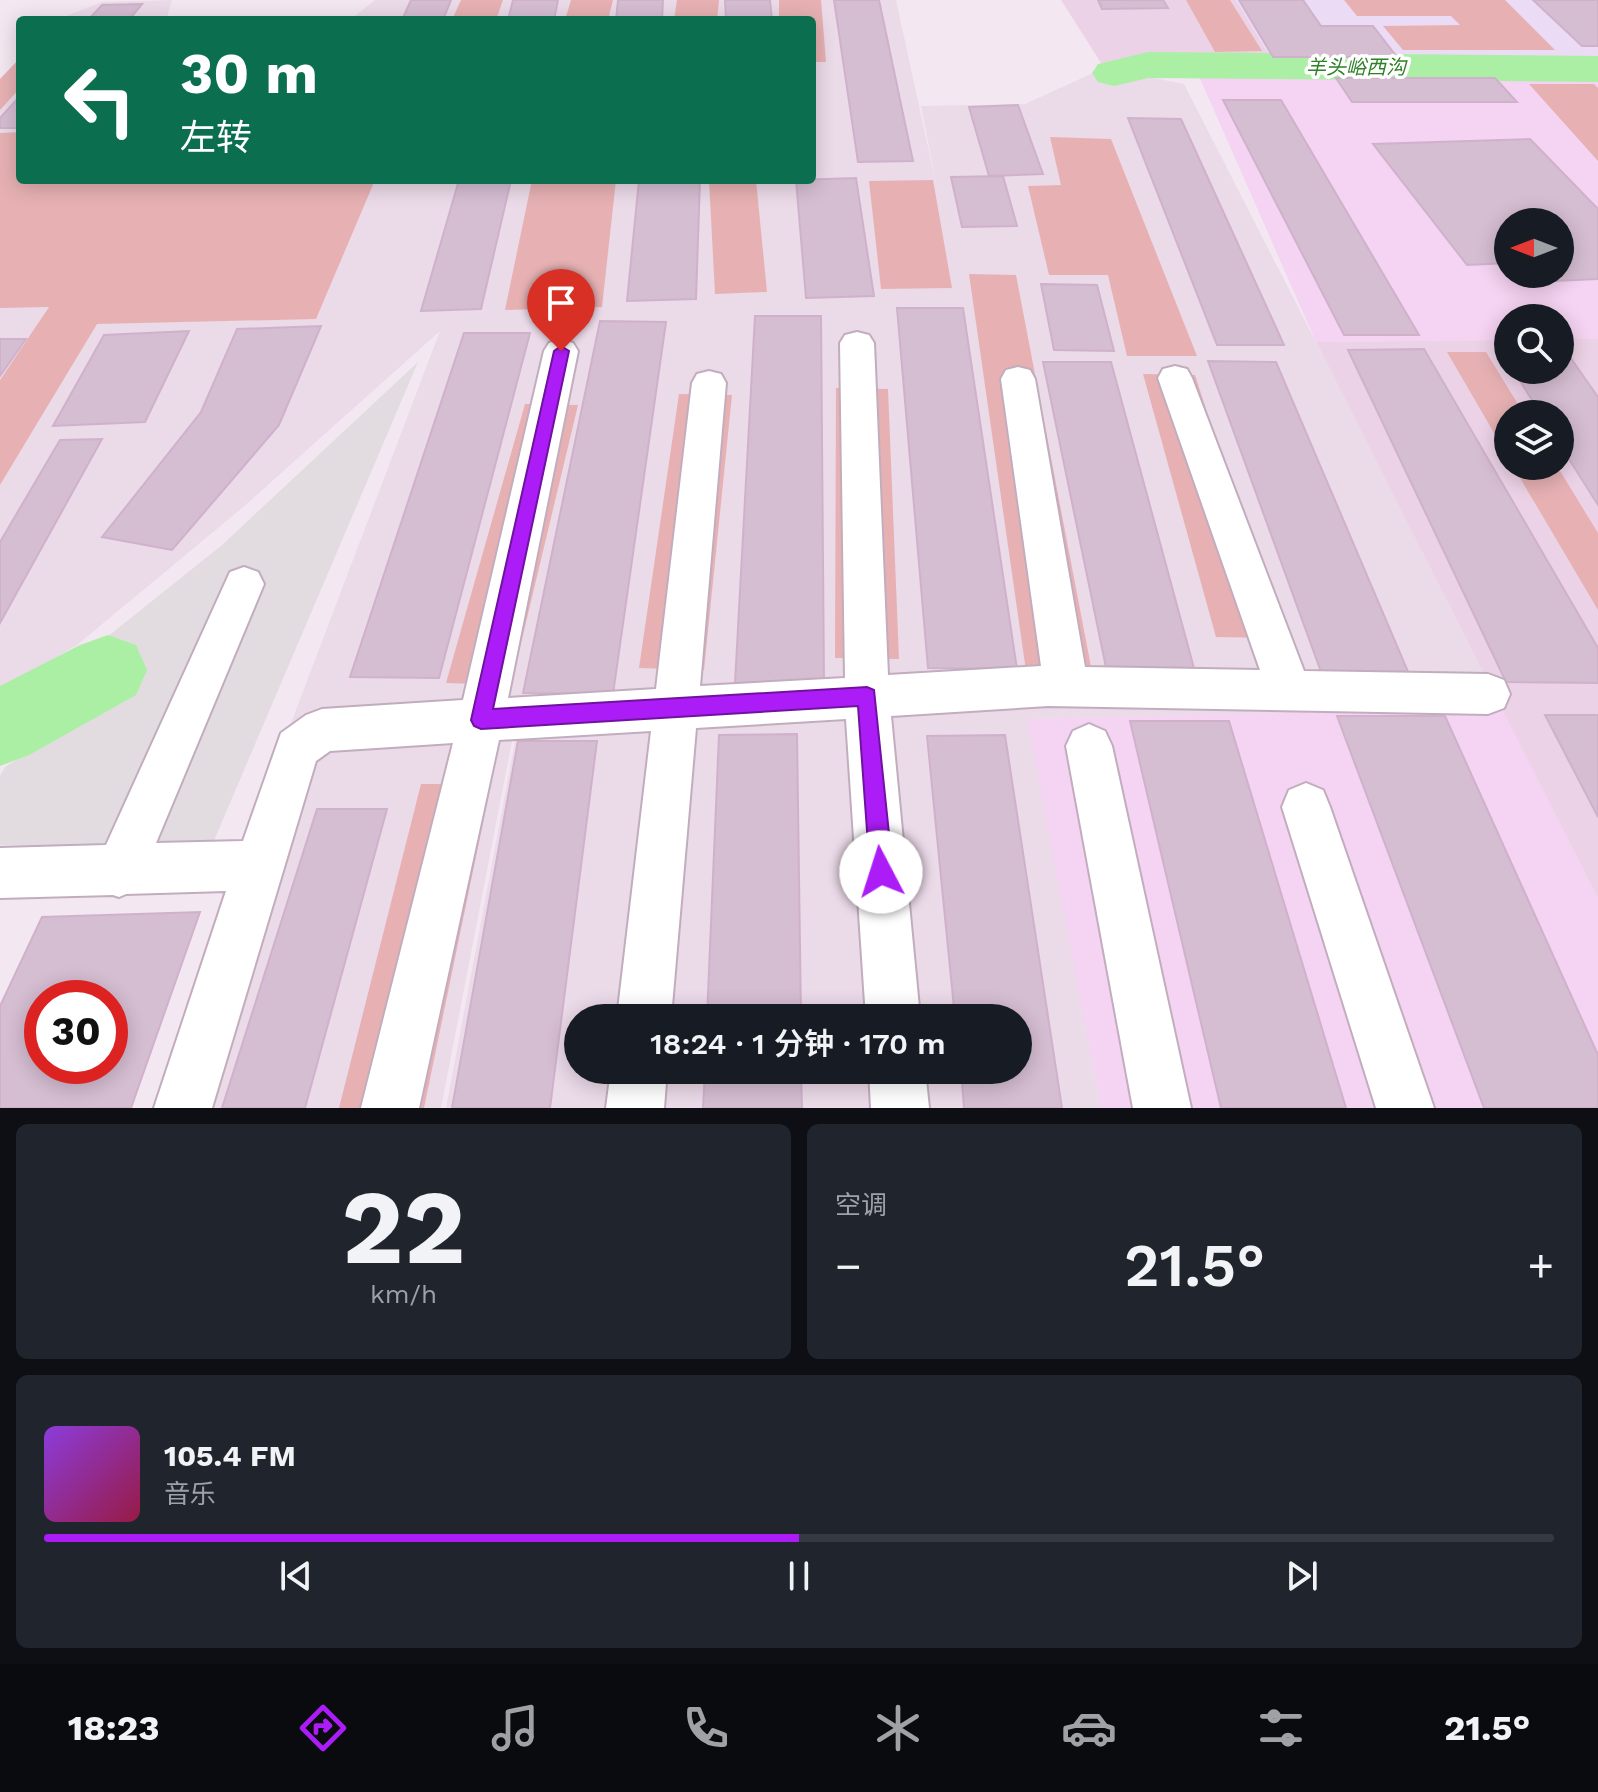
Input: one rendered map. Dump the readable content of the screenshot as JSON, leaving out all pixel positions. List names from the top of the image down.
{
  "water": ["羊头峪西沟"],
  "north": "left",
  "page": {
    "turn": ["30 m", "左转"],
    "limit": "30",
    "trip": "18:24 · 1 分钟 · 170 m",
    "tile": [
      ["22", "km/h"],
      "空调"
    ],
    "heat": ["−", "21.5°", "+"],
    "song": ["105.4 FM", "音乐"],
    "tabs": ["18:23", "21.5°"]
  }
}
